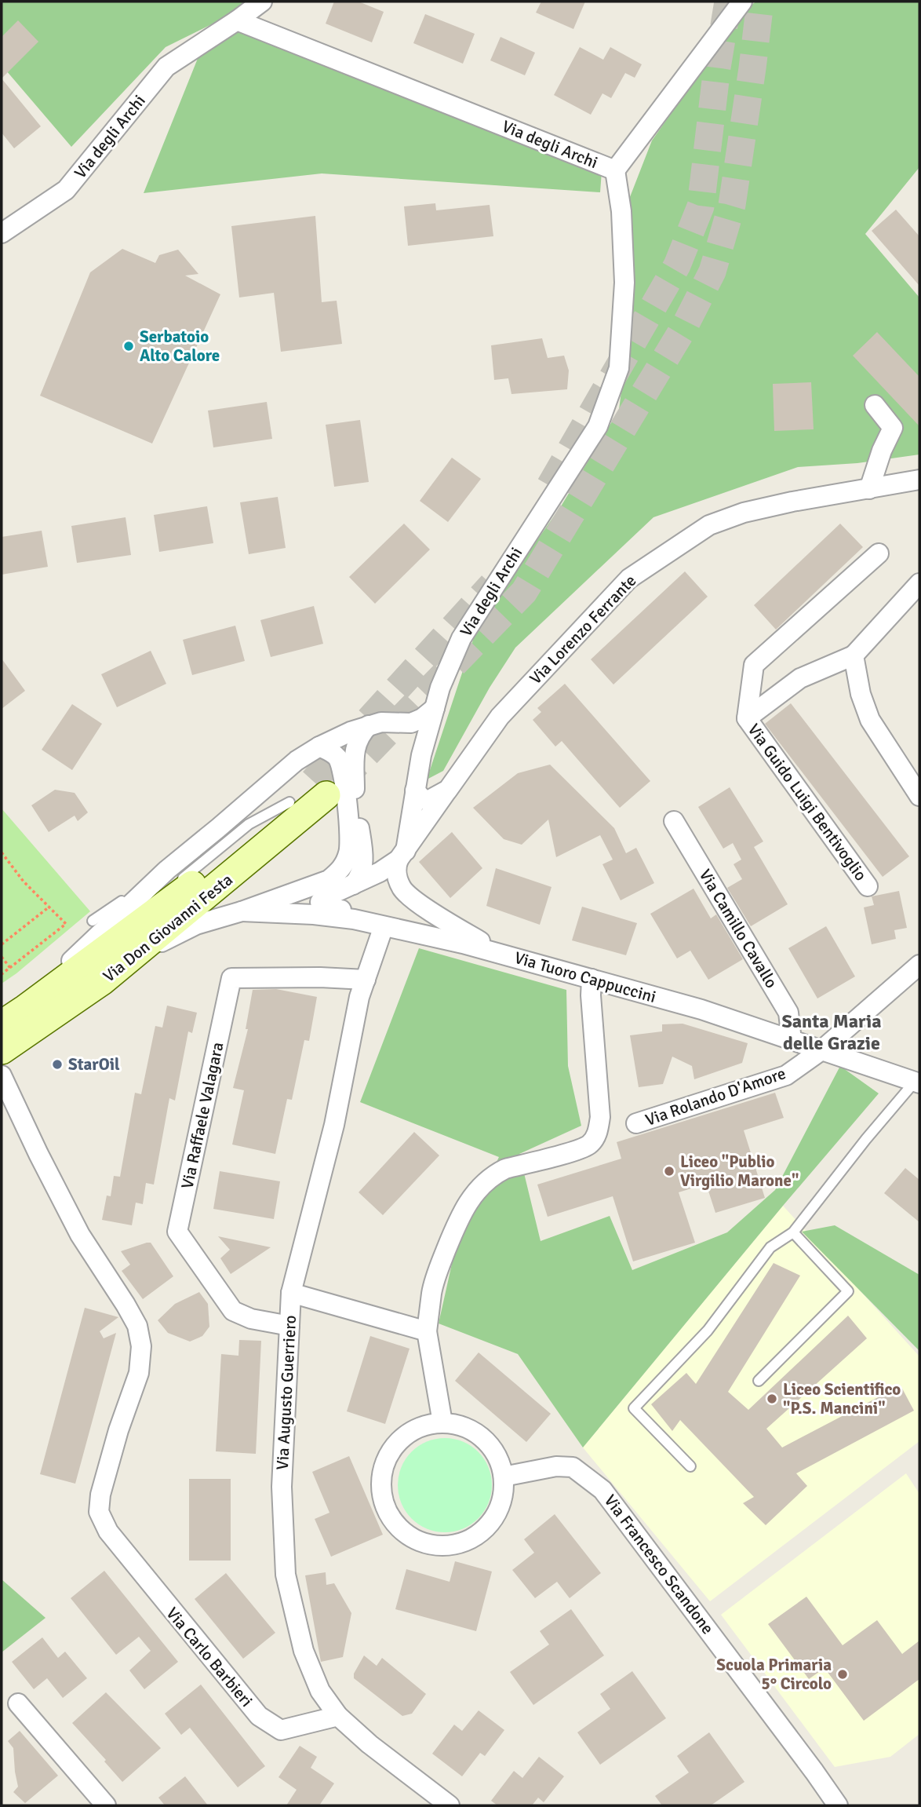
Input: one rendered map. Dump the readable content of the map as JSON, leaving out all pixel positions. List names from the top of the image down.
{
  "streets": {
    "main road": ["Via Don Giovanni Festa"],
    "street": [
      "Via degli Archi",
      "Via Lorenzo Ferrante",
      "Via Guido Luigi Bentivoglio",
      "Via Camillo Cavallo",
      "Via Tuoro Cappuccini",
      "Via Rolando D'Amore",
      "Via Raffaele Valagara",
      "Via Augusto Guerriero",
      "Via Francesco Scandone",
      "Via Carlo Barbieri"
    ]
  },
  "crossings": [
    ["Via degli Archi", "Via Lorenzo Ferrante"],
    ["Via degli Archi", "Via Tuoro Cappuccini"],
    ["Via Camillo Cavallo", "Via Tuoro Cappuccini"],
    ["Via Tuoro Cappuccini", "Via Rolando D'Amore"],
    ["Via Tuoro Cappuccini", "Via Augusto Guerriero"],
    ["Via Raffaele Valagara", "Via Augusto Guerriero"],
    ["Via Augusto Guerriero", "Via Carlo Barbieri"]
  ],
  "districts": ["Santa Maria delle Grazie"],
  "places": [
    "Serbatoio Alto Calore",
    "StarOil",
    "Liceo \"Publio Virgilio Marone\"",
    "Liceo Scientifico \"P.S. Mancini\"",
    "Scuola Primaria 5° Circolo"
  ]
}
